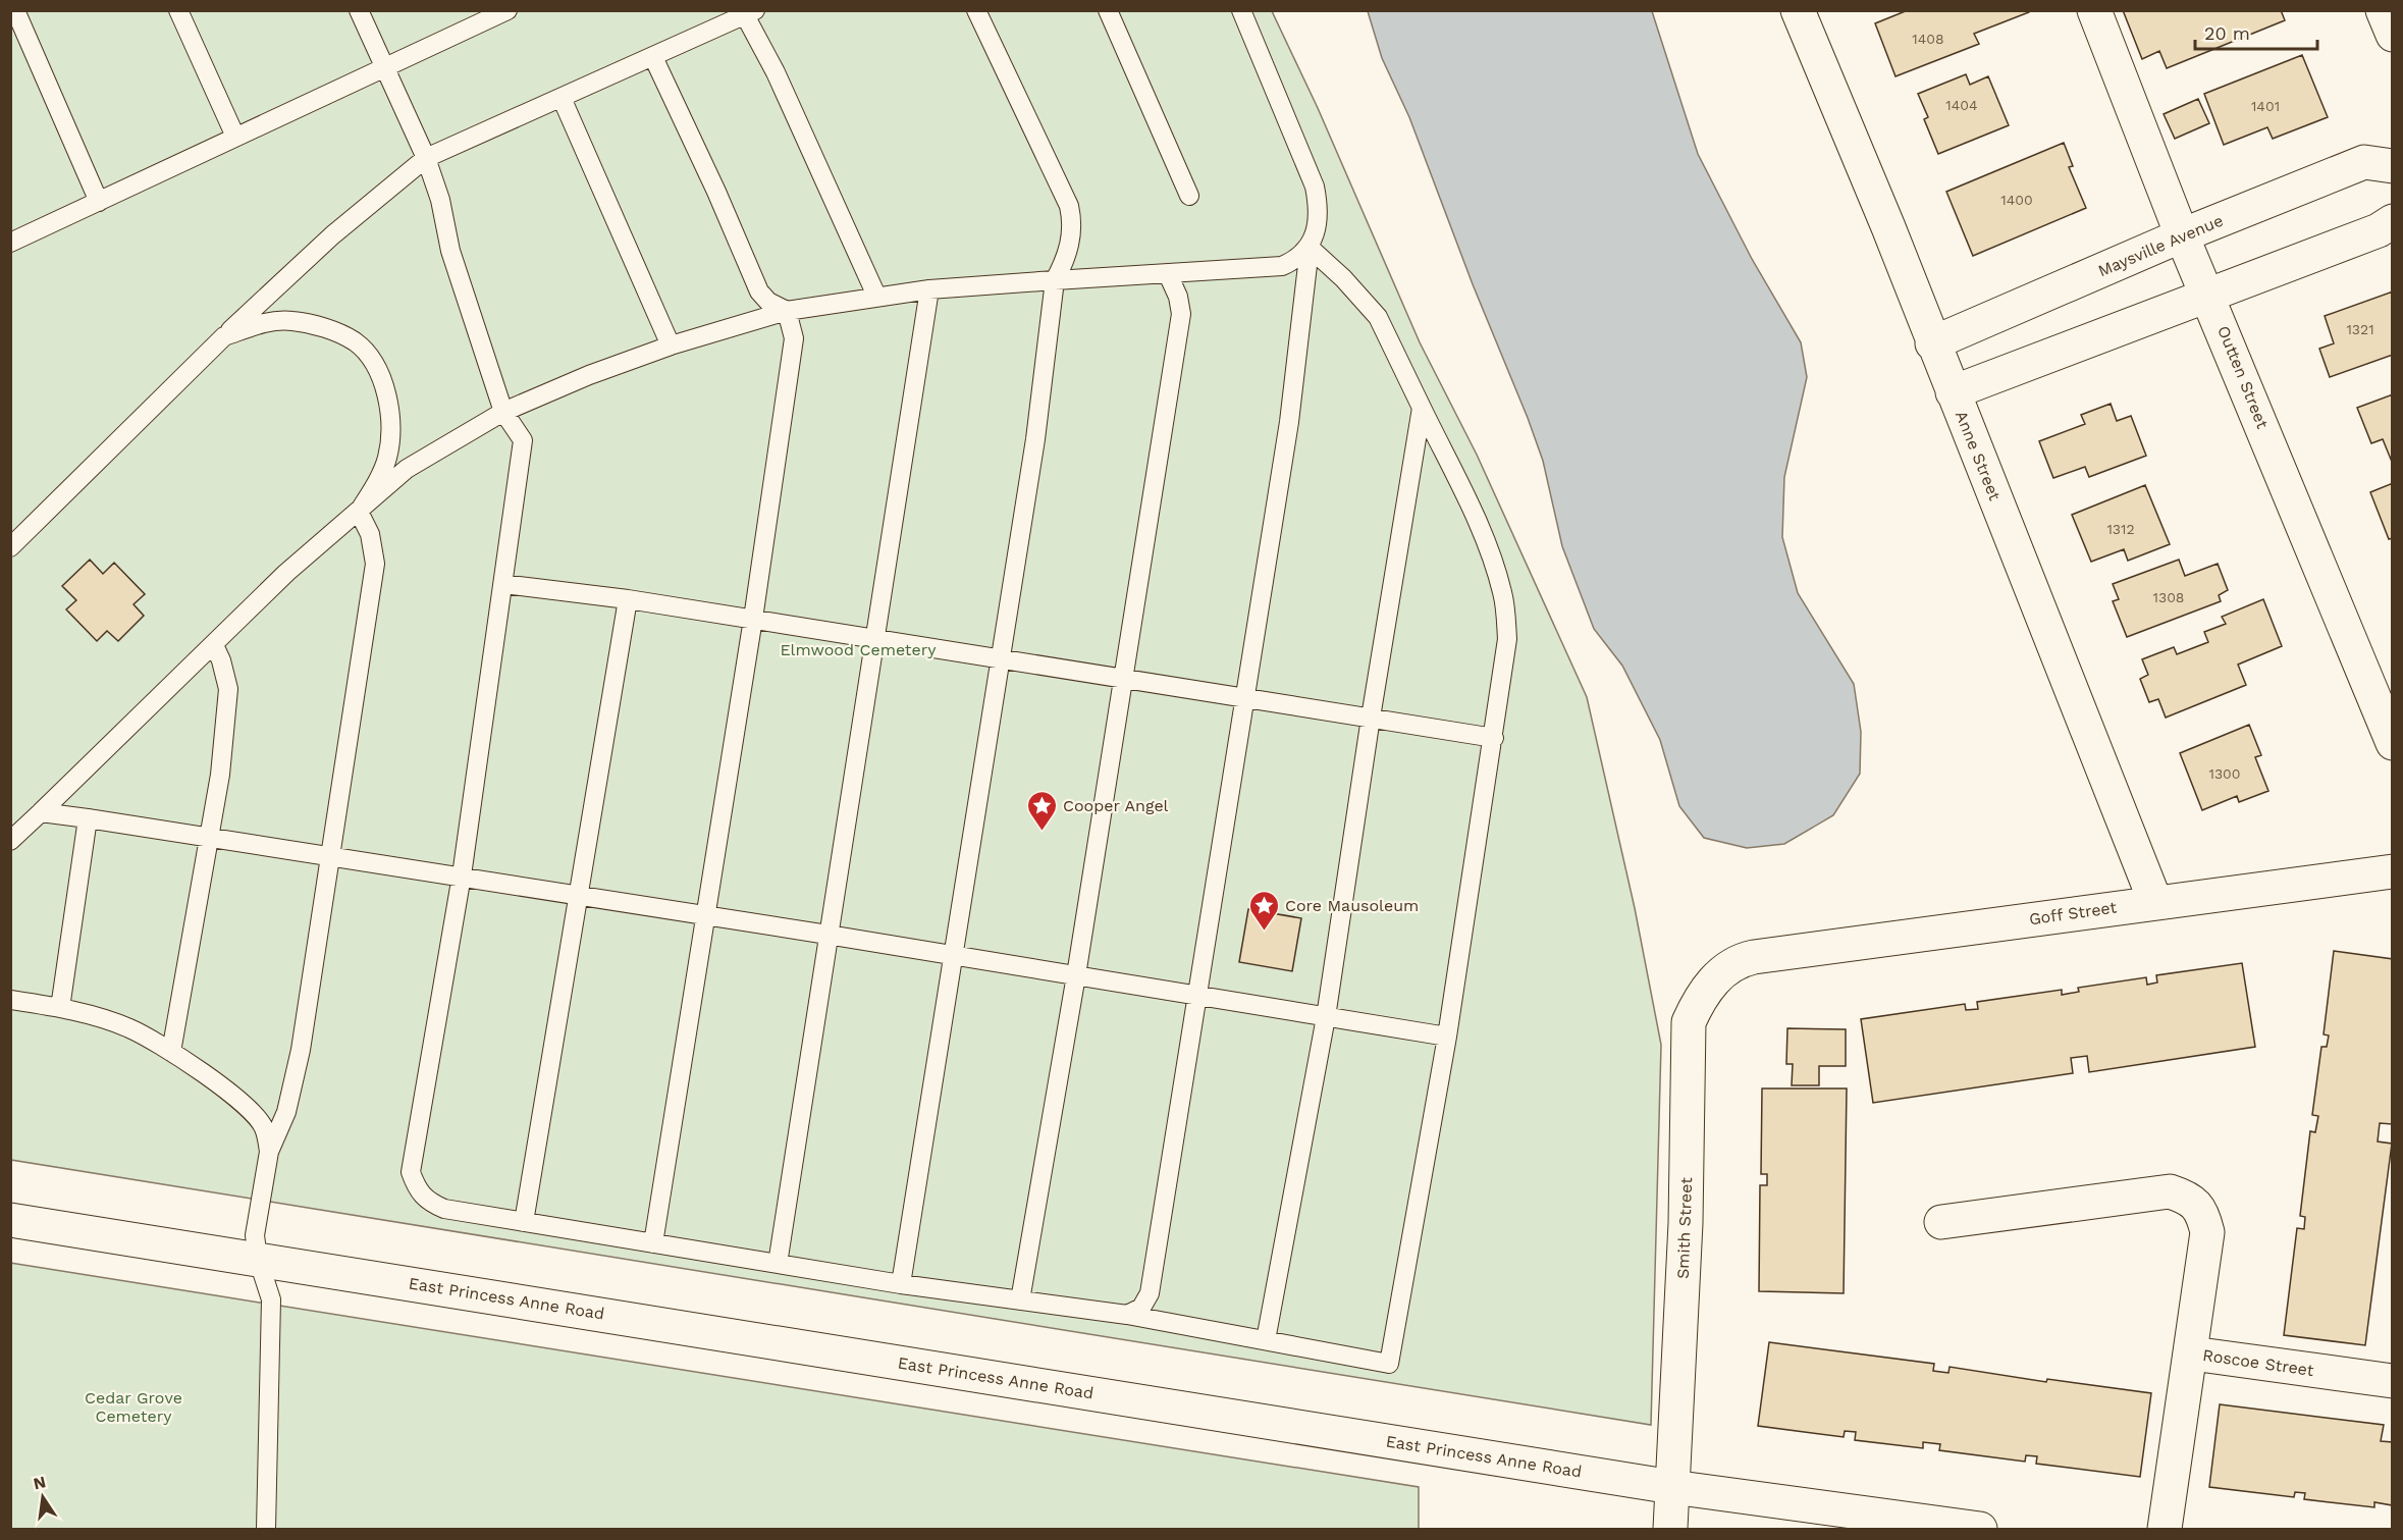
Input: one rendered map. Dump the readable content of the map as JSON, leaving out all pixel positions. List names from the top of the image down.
{
  "streets": {
    "street": [
      "Maysville Avenue",
      "Outten Street",
      "Anne Street",
      "Goff Street",
      "Smith Street",
      "East Princess Anne Road",
      "Roscoe Street"
    ]
  },
  "crossings": [
    ["Maysville Avenue", "Outten Street"],
    ["Maysville Avenue", "Anne Street"],
    ["Anne Street", "Goff Street"],
    ["Goff Street", "Smith Street"],
    ["Smith Street", "East Princess Anne Road"]
  ],
  "parks": ["Elmwood Cemetery", "Cedar Grove Cemetery"],
  "places": {
    "place": ["Cooper Angel", "Core Mausoleum"]
  },
  "house_numbers": [
    "1408",
    "1404",
    "1401",
    "1400",
    "1321",
    "1312",
    "1308",
    "1300"
  ],
  "scale_bar": "20 m",
  "north": "top"
}
